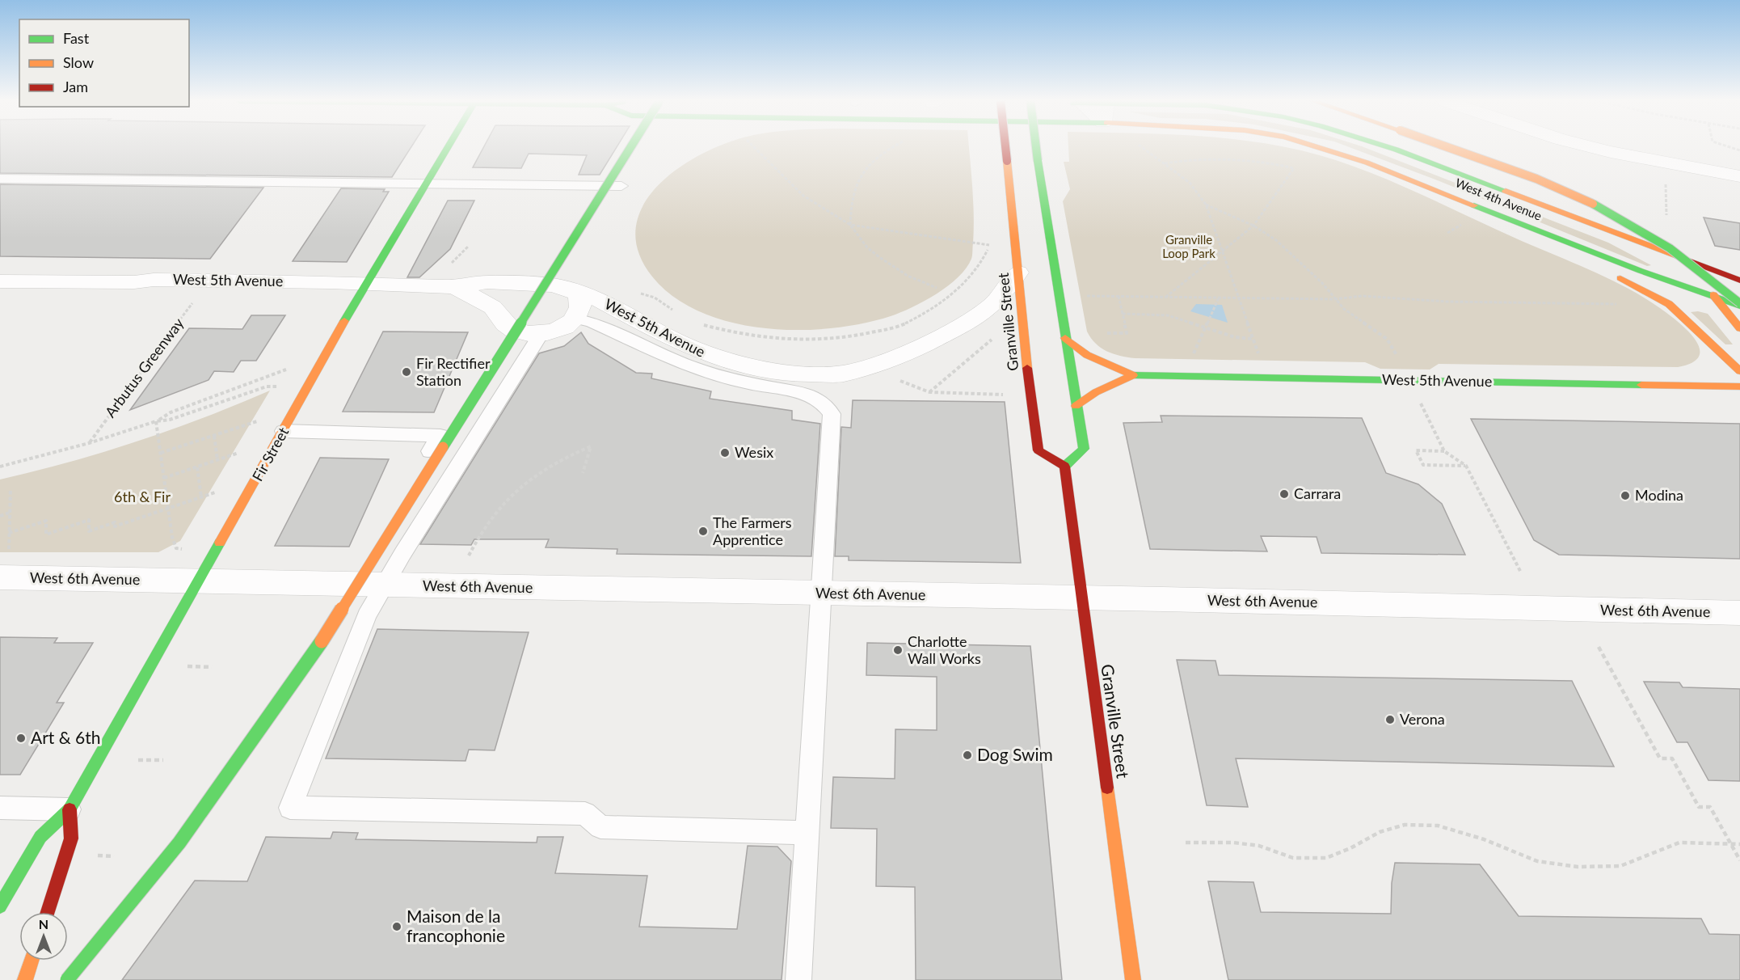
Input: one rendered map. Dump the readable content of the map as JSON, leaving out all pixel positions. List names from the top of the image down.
{
  "streets": {
    "main road": [
      "West 4th Avenue",
      "West 5th Avenue",
      "Granville Street",
      "Fir Street"
    ],
    "street": ["West 6th Avenue"],
    "path": ["Arbutus Greenway"]
  },
  "crossings": [
    ["West 5th Avenue", "Granville Street"],
    ["West 5th Avenue", "Fir Street"],
    ["Granville Street", "West 6th Avenue"],
    ["Fir Street", "West 6th Avenue"]
  ],
  "parks": ["Granville Loop Park", "6th & Fir"],
  "places": [
    "Fir Rectifier Station",
    "Wesix",
    "Carrara",
    "Modina",
    "The Farmers Apprentice",
    "Charlotte Wall Works",
    "Verona",
    "Art & 6th",
    "Dog Swim",
    "Maison de la francophonie"
  ],
  "legend": ["Fast", "Slow", "Jam"],
  "north": "top"
}
